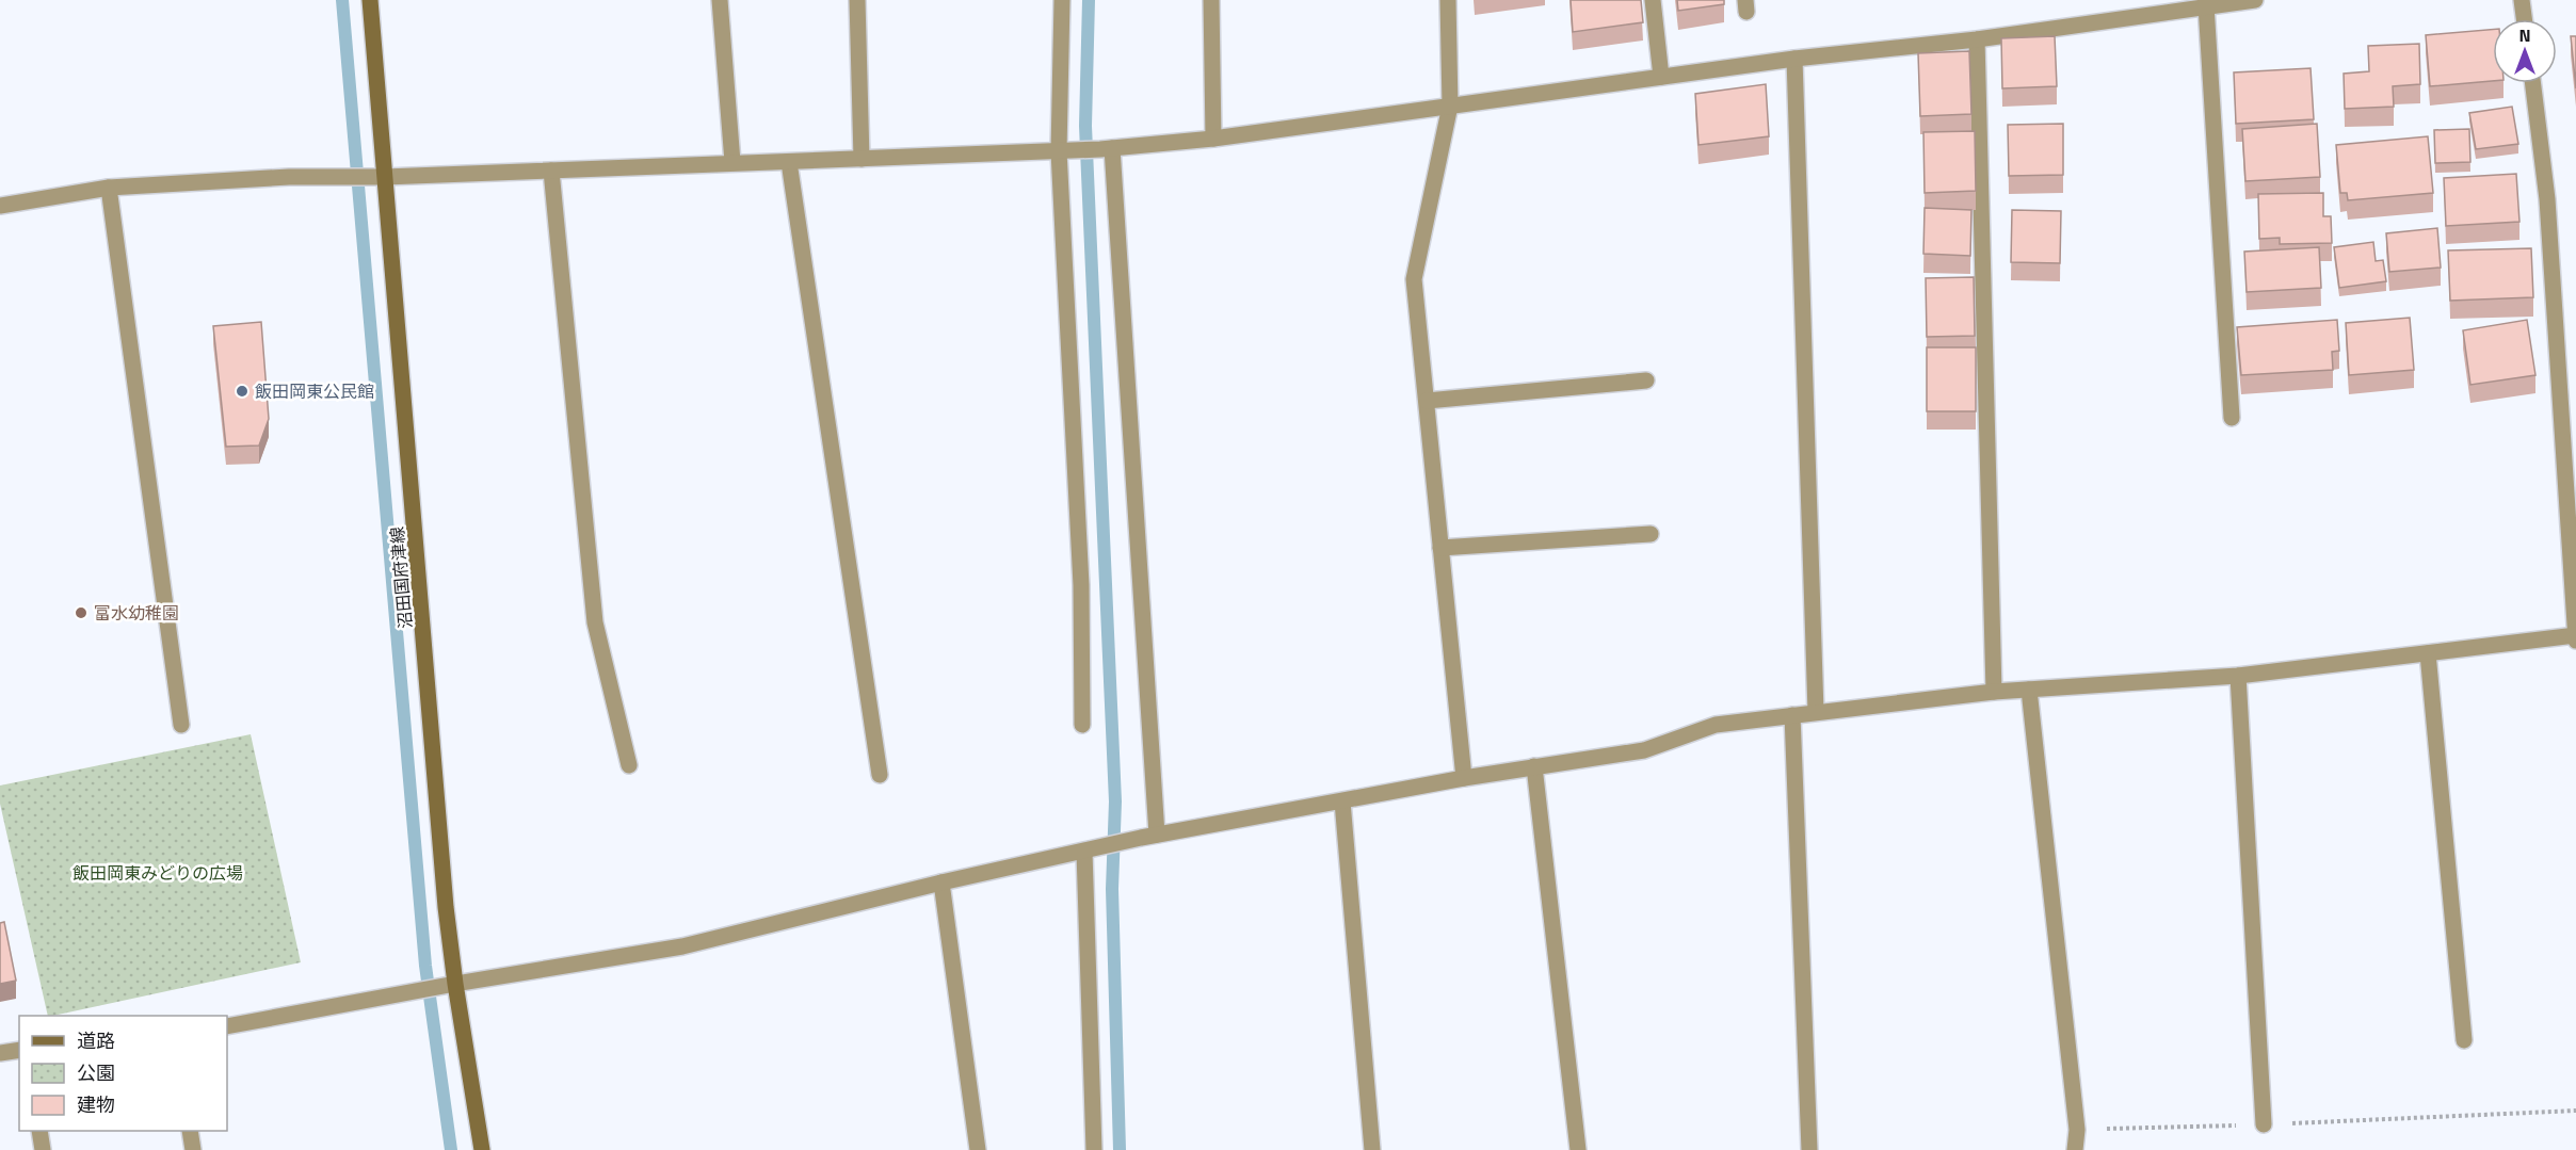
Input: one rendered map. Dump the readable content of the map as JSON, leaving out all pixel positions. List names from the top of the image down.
{
  "streets": {
    "main road": ["沼田国府津線"]
  },
  "parks": ["飯田岡東みどりの広場"],
  "places": ["飯田岡東公民館", "富水幼稚園"],
  "legend": ["道路", "公園", "建物"],
  "north": "top"
}
